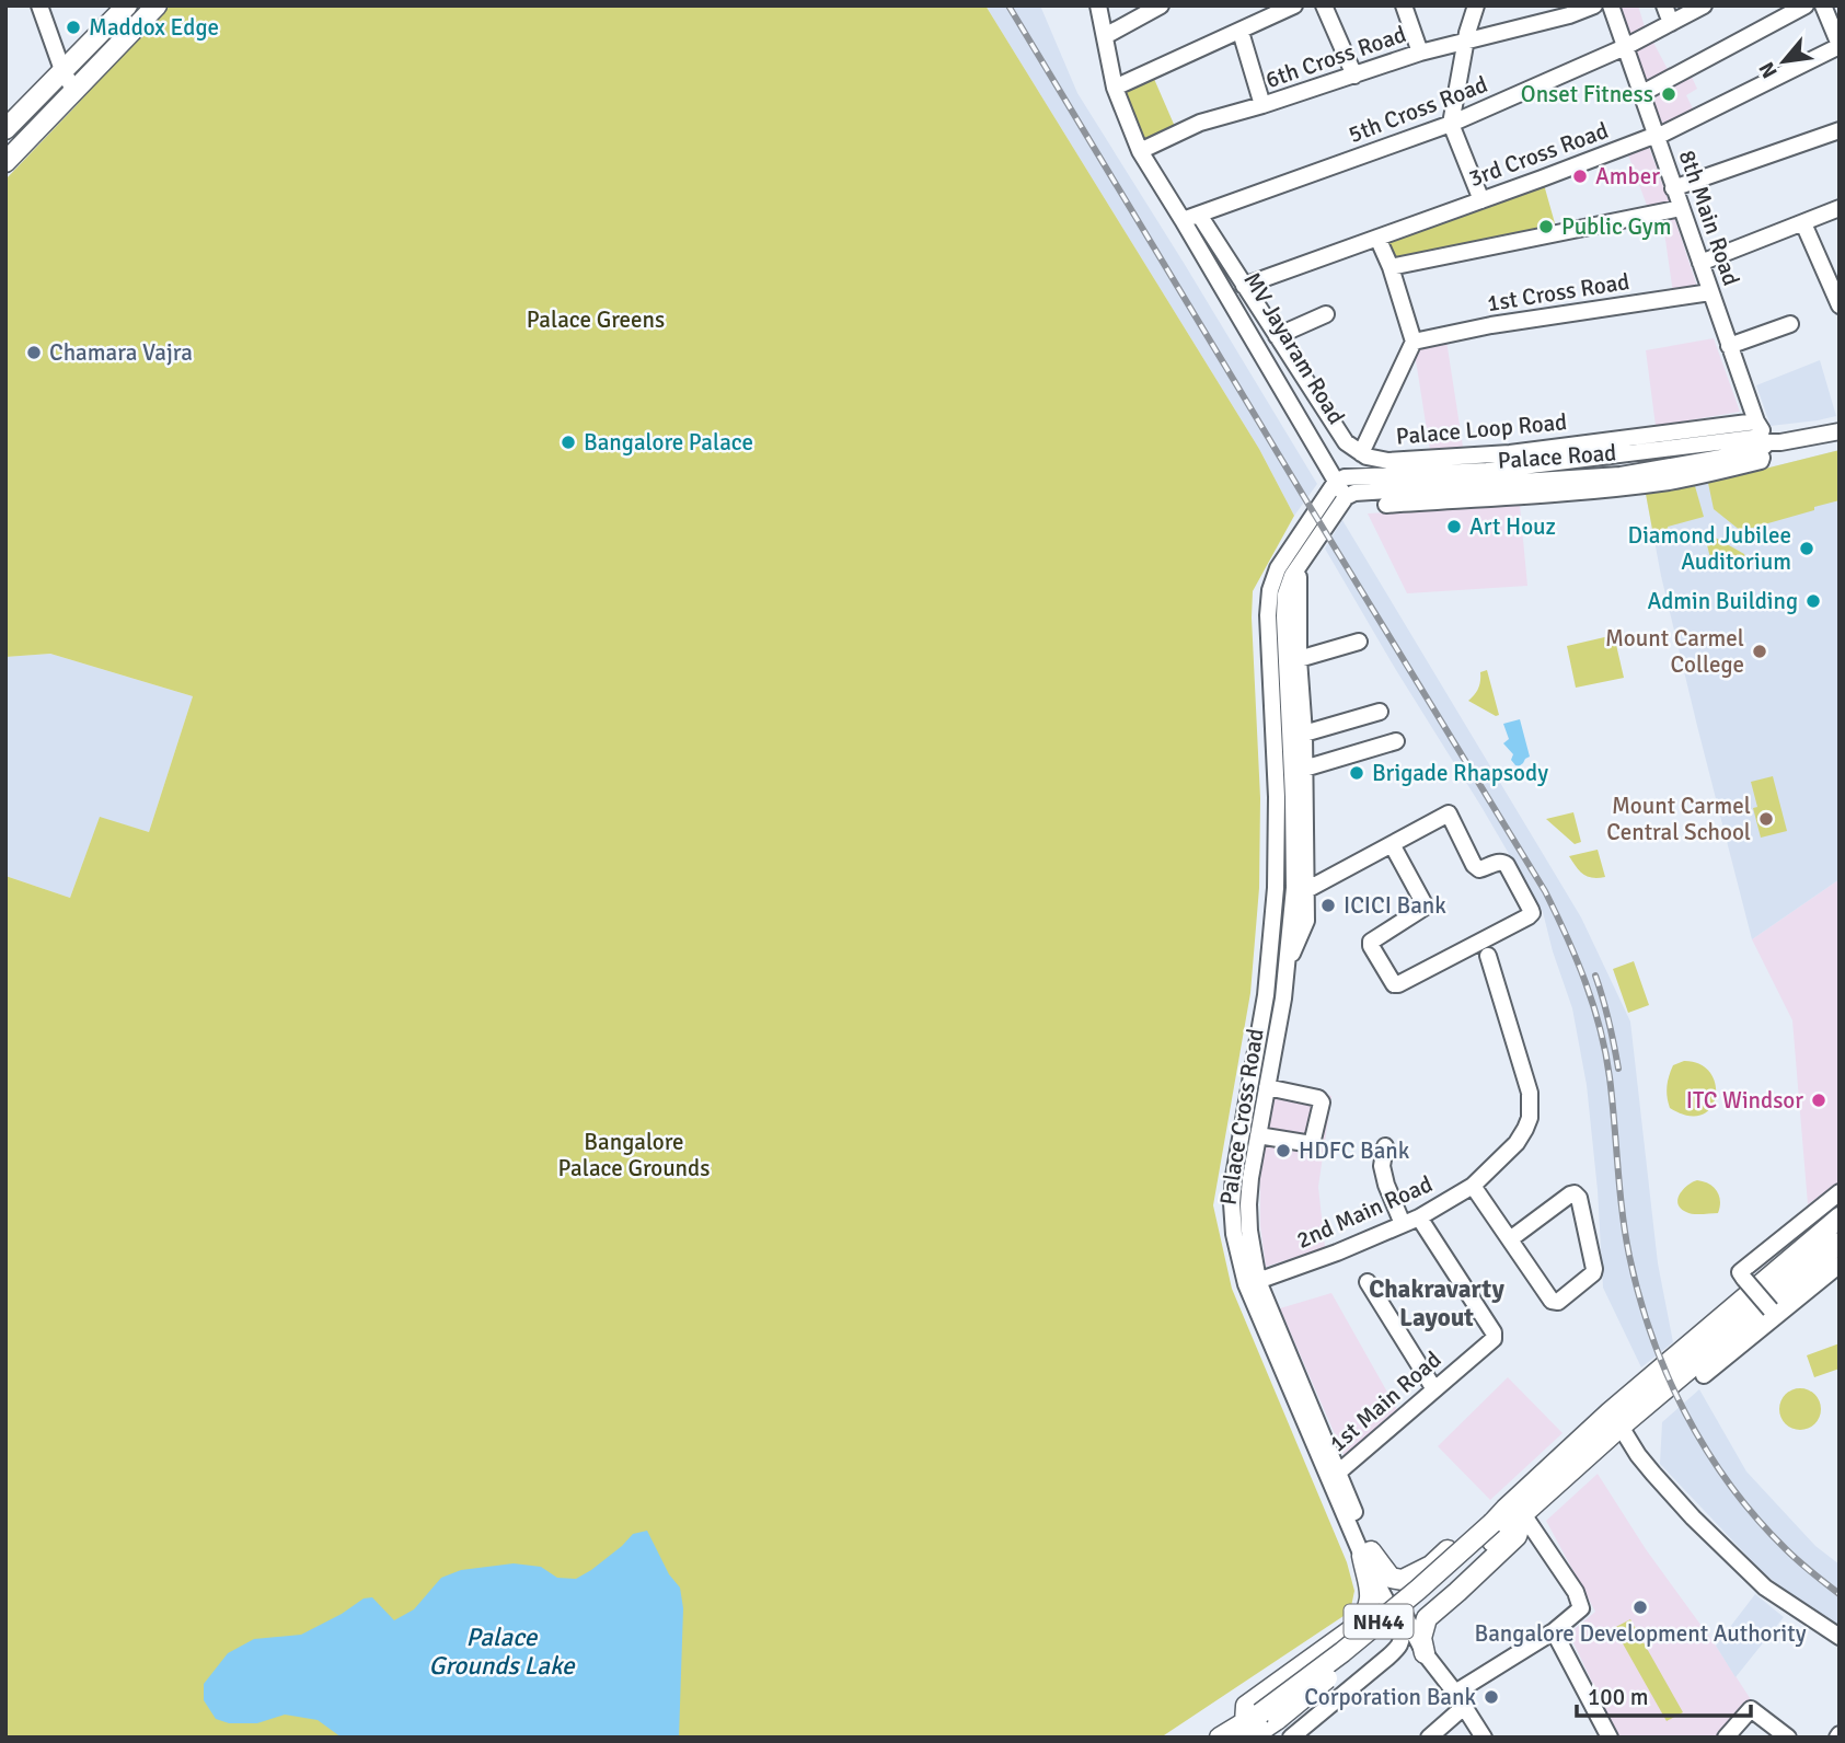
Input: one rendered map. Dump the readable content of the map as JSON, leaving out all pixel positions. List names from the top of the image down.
{
  "streets": {
    "main road": ["NH44"],
    "street": [
      "6th Cross Road",
      "5th Cross Road",
      "3rd Cross Road",
      "8th Main Road",
      "1st Cross Road",
      "MV Jayaram Road",
      "Palace Loop Road",
      "Palace Road",
      "Palace Cross Road",
      "2nd Main Road",
      "1st Main Road"
    ]
  },
  "crossings": [
    ["6th Cross Road", "MV Jayaram Road"],
    ["5th Cross Road", "8th Main Road"],
    ["5th Cross Road", "MV Jayaram Road"],
    ["3rd Cross Road", "8th Main Road"],
    ["8th Main Road", "1st Cross Road"],
    ["8th Main Road", "Palace Loop Road"],
    ["8th Main Road", "Palace Road"],
    ["MV Jayaram Road", "Palace Road"],
    ["MV Jayaram Road", "Palace Cross Road"],
    ["Palace Road", "Palace Cross Road"],
    ["Palace Cross Road", "2nd Main Road"],
    ["Palace Cross Road", "1st Main Road"],
    ["2nd Main Road", "1st Main Road"]
  ],
  "districts": ["Chakravarty Layout"],
  "water": ["Palace Grounds Lake"],
  "parks": ["Palace Greens", "Bangalore Palace Grounds"],
  "places": [
    "Maddox Edge",
    "Onset Fitness",
    "Amber",
    "Public Gym",
    "Chamara Vajra",
    "Bangalore Palace",
    "Art Houz",
    "Diamond Jubilee Auditorium",
    "Admin Building",
    "Mount Carmel College",
    "Brigade Rhapsody",
    "Mount Carmel Central School",
    "ICICI Bank",
    "ITC Windsor",
    "HDFC Bank",
    "Bangalore Development Authority",
    "Corporation Bank"
  ],
  "scale_bar": "100 m",
  "north": "bottom left"
}
